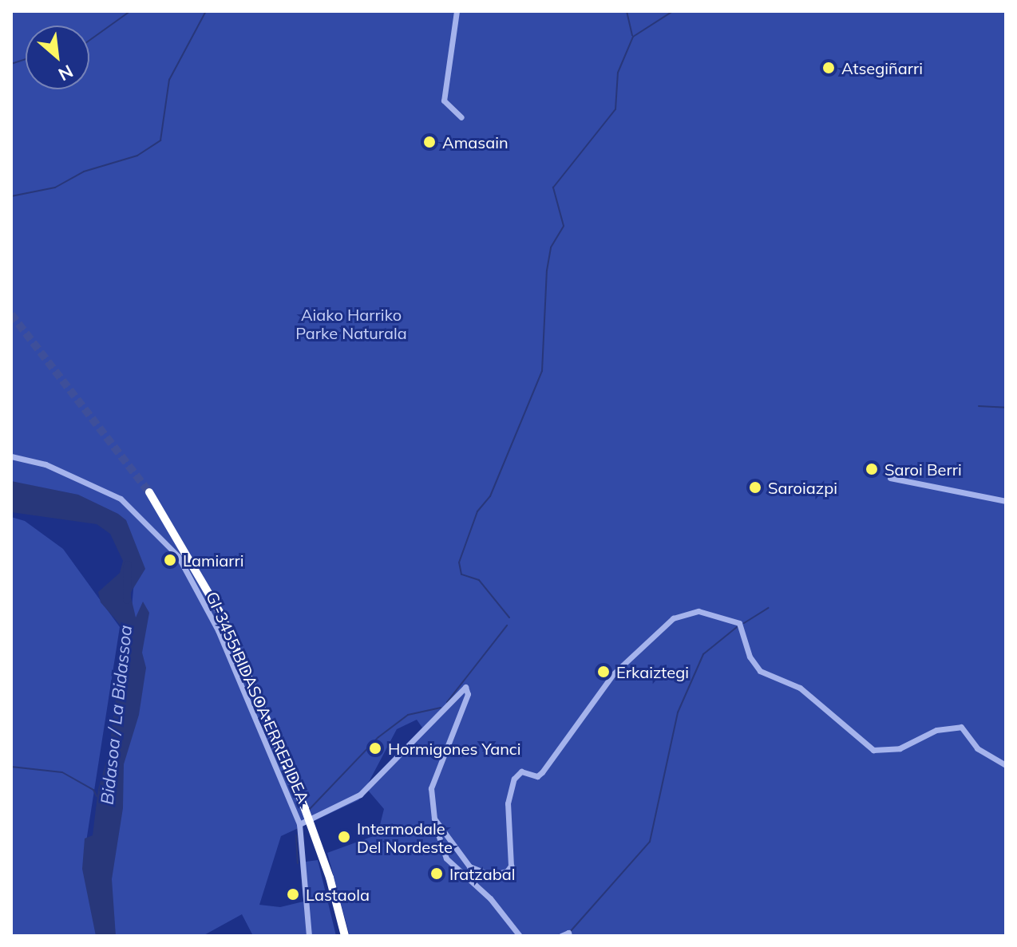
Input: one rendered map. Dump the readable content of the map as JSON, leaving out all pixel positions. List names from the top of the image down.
{
  "streets": {
    "street": ["GI-3455 BIDASOA ERREPIDEA"]
  },
  "water": ["Bidasoa / La Bidassoa"],
  "parks": ["Aiako Harriko Parke Naturala"],
  "places": [
    "Atsegiñarri",
    "Amasain",
    "Saroi Berri",
    "Saroiazpi",
    "Lamiarri",
    "Erkaiztegi",
    "Hormigones Yanci",
    "Intermodale Del Nordeste",
    "Iratzabal",
    "Lastaola"
  ],
  "north": "bottom right"
}
